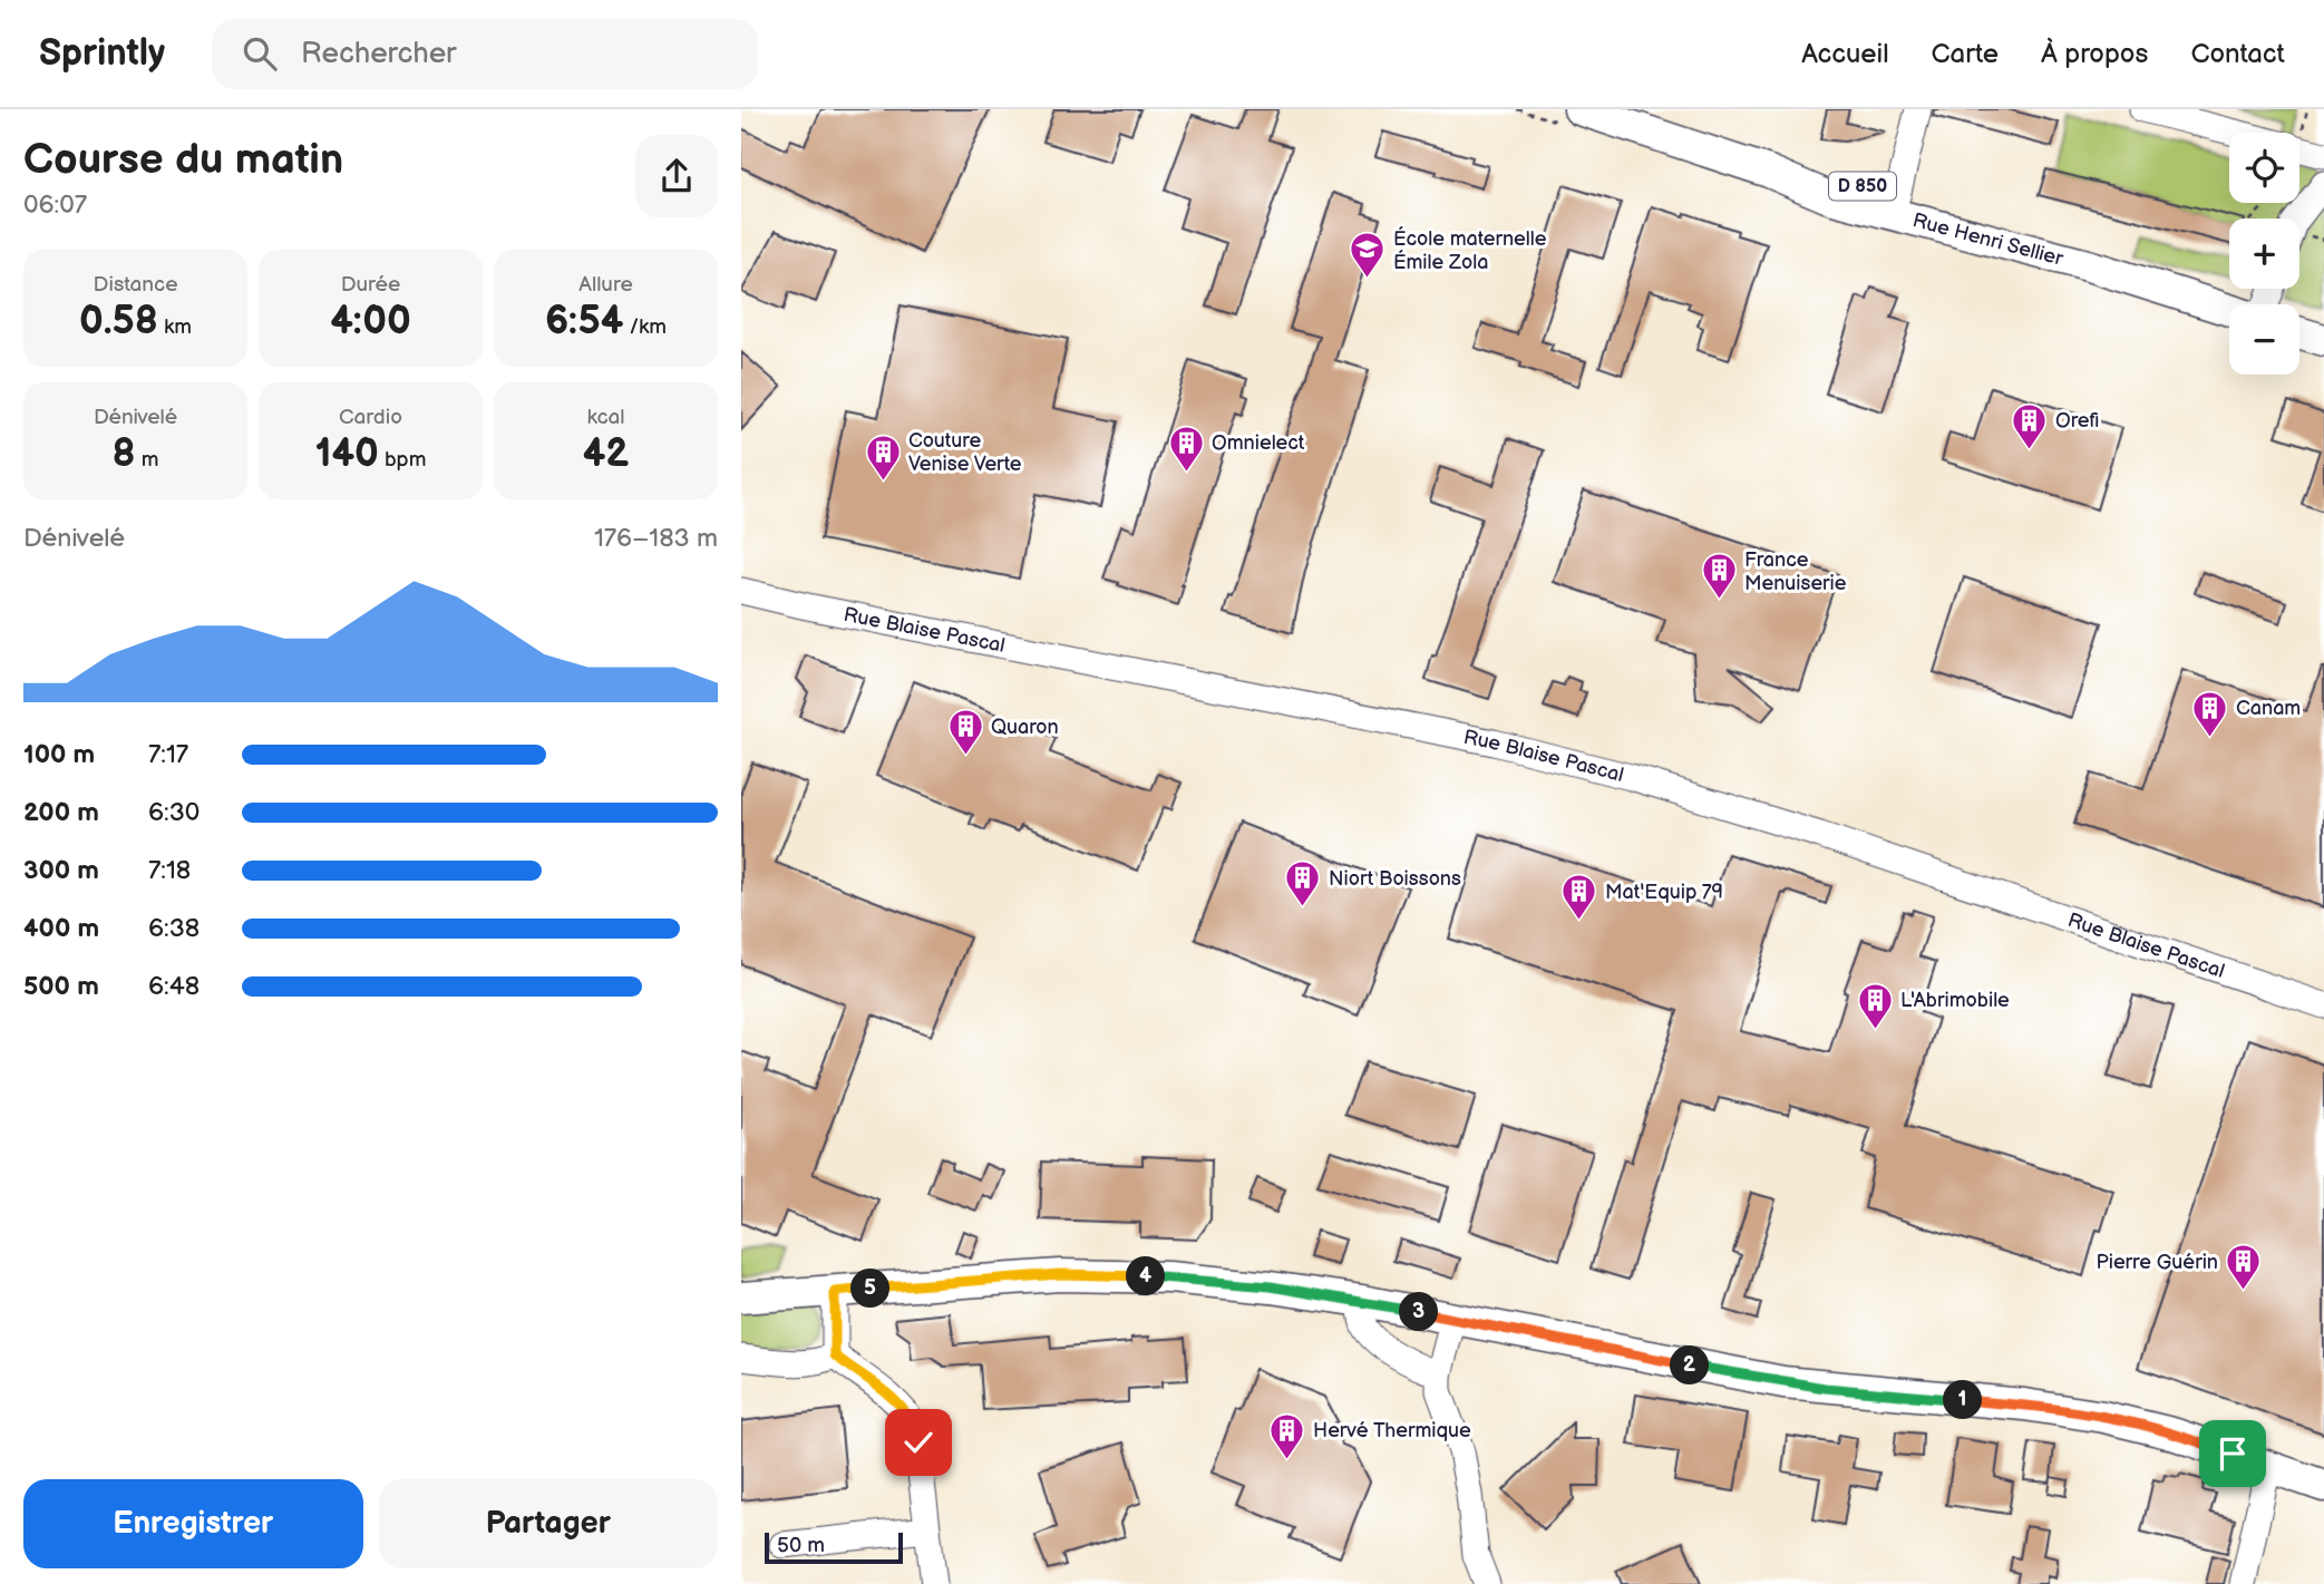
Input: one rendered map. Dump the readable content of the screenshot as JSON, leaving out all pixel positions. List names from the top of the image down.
{
  "streets": {
    "main road": ["D 850", "Rue Henri Sellier"],
    "street": ["Rue Blaise Pascal"]
  },
  "places": {
    "school or university": ["École maternelle Émile Zola"],
    "building": [
      "Orefi",
      "Omnielect",
      "Couture Venise Verte",
      "France Menuiserie",
      "Canam",
      "Quaron",
      "Niort Boissons",
      "Mat'Equip 79",
      "L'Abrimobile",
      "Pierre Guérin",
      "Hervé Thermique"
    ]
  },
  "scale_bar": "50 m",
  "page": {
    "header": "Sprintly",
    "search": "Rechercher",
    "nav": [
      "Accueil",
      "Carte",
      "À propos",
      "Contact"
    ],
    "heading": ["Course du matin", "06:07"],
    "map_buttons": ["+", "−"],
    "stats": [
      ["Distance", "0.58 km"],
      ["Durée", "4:00"],
      ["Allure", "6:54 /km"],
      ["Dénivelé", "8 m"],
      ["Cardio", "140 bpm"],
      ["kcal", "42"]
    ],
    "chart": ["Dénivelé", "176–183 m"],
    "list": [
      {
        "name": "100 m",
        "note": "7:17"
      },
      {
        "name": "200 m",
        "note": "6:30"
      },
      {
        "name": "300 m",
        "note": "7:18"
      },
      {
        "name": "400 m",
        "note": "6:38"
      },
      {
        "name": "500 m",
        "note": "6:48"
      }
    ],
    "pins": [
      "4",
      "5",
      "3",
      "2",
      "1"
    ],
    "buttons": ["Enregistrer", "Partager"],
    "scale": "50 m"
  }
}
